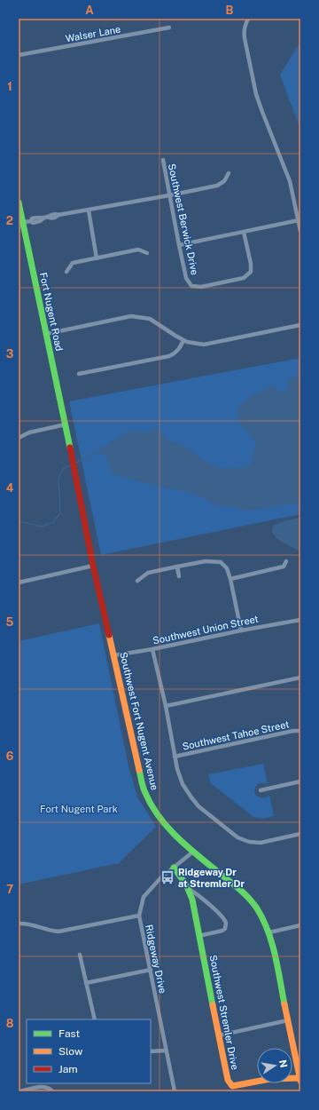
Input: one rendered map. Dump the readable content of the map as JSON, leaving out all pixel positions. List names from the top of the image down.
{
  "streets": {
    "street": [
      "Walser Lane",
      "Southwest Berwick Drive",
      "Fort Nugent Road",
      "Southwest Union Street",
      "Southwest Fort Nugent Avenue",
      "Southwest Tahoe Street",
      "Ridgeway Drive",
      "Southwest Stremler Drive"
    ]
  },
  "crossings": [
    ["Fort Nugent Road", "Southwest Fort Nugent Avenue"],
    ["Southwest Union Street", "Southwest Fort Nugent Avenue"],
    ["Southwest Fort Nugent Avenue", "Ridgeway Drive"],
    ["Southwest Fort Nugent Avenue", "Southwest Stremler Drive"],
    ["Ridgeway Drive", "Southwest Stremler Drive"]
  ],
  "parks": ["Fort Nugent Park"],
  "places": {
    "bus stop": ["Ridgeway Dr at Stremler Dr"]
  },
  "legend": ["Fast", "Slow", "Jam"],
  "north": "right",
  "grid": {
    "columns": ["A", "B"],
    "rows": [
      "1",
      "2",
      "3",
      "4",
      "5",
      "6",
      "7",
      "8"
    ]
  }
}
